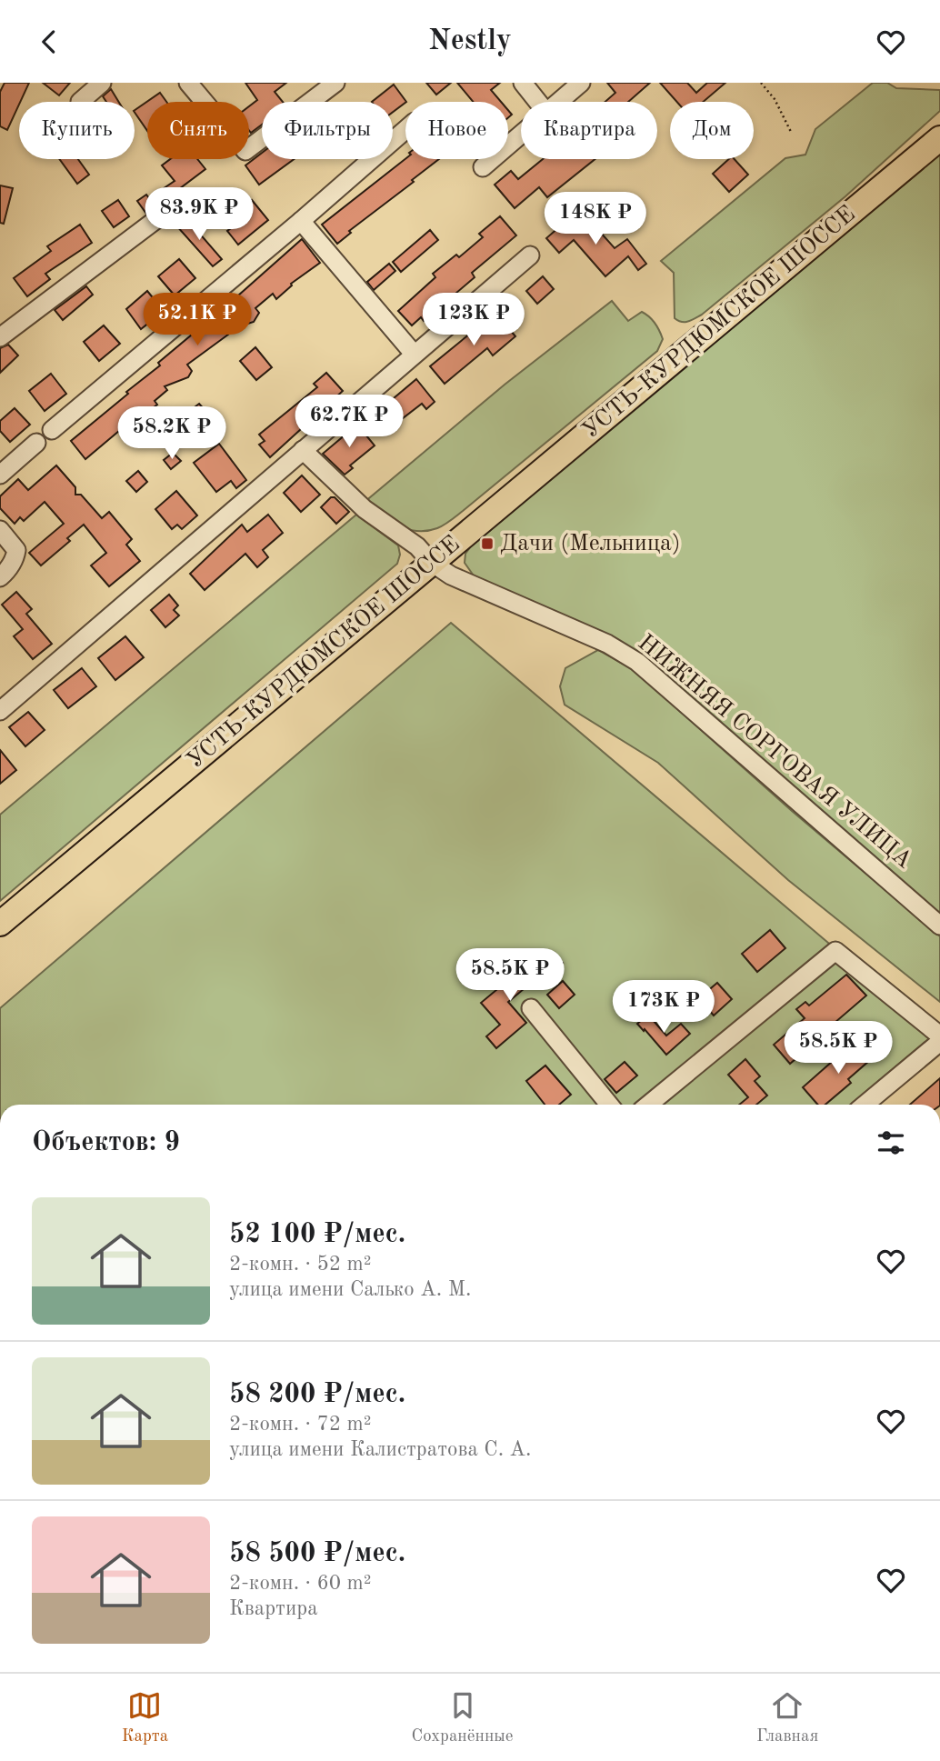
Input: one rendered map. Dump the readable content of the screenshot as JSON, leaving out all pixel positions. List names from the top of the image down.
{
  "streets": {
    "main road": ["УСТЬ-КУРДЮМСКОЕ ШОССЕ"],
    "street": ["НИЖНЯЯ СОРГОВАЯ УЛИЦА"]
  },
  "crossings": [
    ["УСТЬ-КУРДЮМСКОЕ ШОССЕ", "НИЖНЯЯ СОРГОВАЯ УЛИЦА"]
  ],
  "places": {
    "transit": ["Дачи (Мельница)"]
  },
  "page": {
    "header": "Nestly",
    "chip": [
      "Купить",
      "Снять",
      "Фильтры",
      "Новое",
      "Квартира",
      "Дом"
    ],
    "price": [
      "83.9K ₽",
      "148K ₽",
      "52.1K ₽",
      "123K ₽",
      "62.7K ₽",
      "58.2K ₽",
      "58.5K ₽",
      "173K ₽",
      "58.5K ₽"
    ],
    "heading": "Объектов: 9",
    "list": [
      {
        "name": "52 100 ₽/мес.",
        "note": "2-комн. · 52 m² · улица имени Салько А. М."
      },
      {
        "name": "58 200 ₽/мес.",
        "note": "2-комн. · 72 m² · улица имени Калистратова С. А."
      },
      {
        "name": "58 500 ₽/мес.",
        "note": "2-комн. · 60 m² · Квартира"
      }
    ],
    "tabs": ["Карта", "Сохранённые", "Главная"]
  }
}
